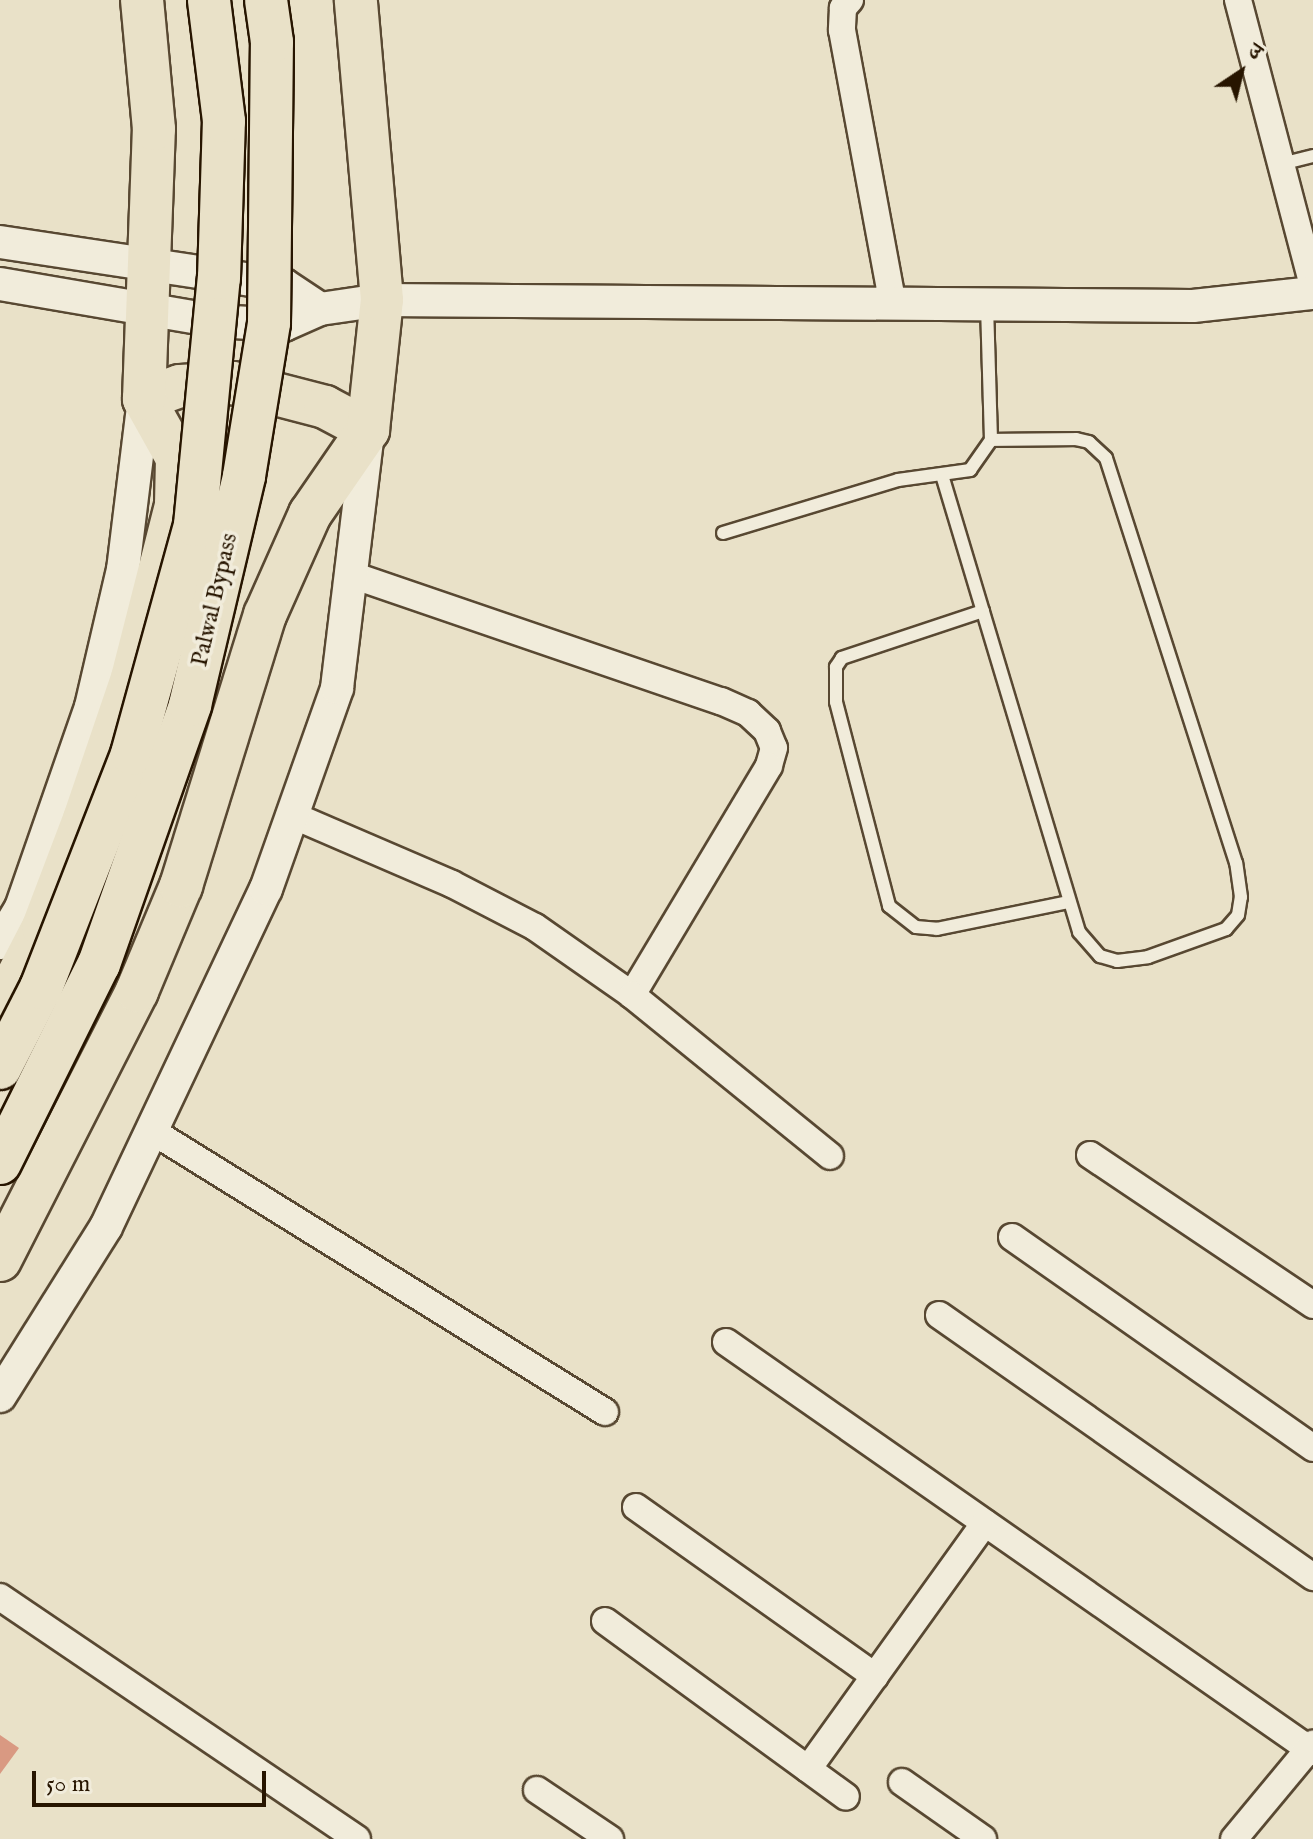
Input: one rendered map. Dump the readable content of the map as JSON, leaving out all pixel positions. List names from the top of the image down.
{
  "streets": {
    "highway": ["Palwal Bypass"]
  },
  "scale_bar": "50 m",
  "north": "top right"
}
